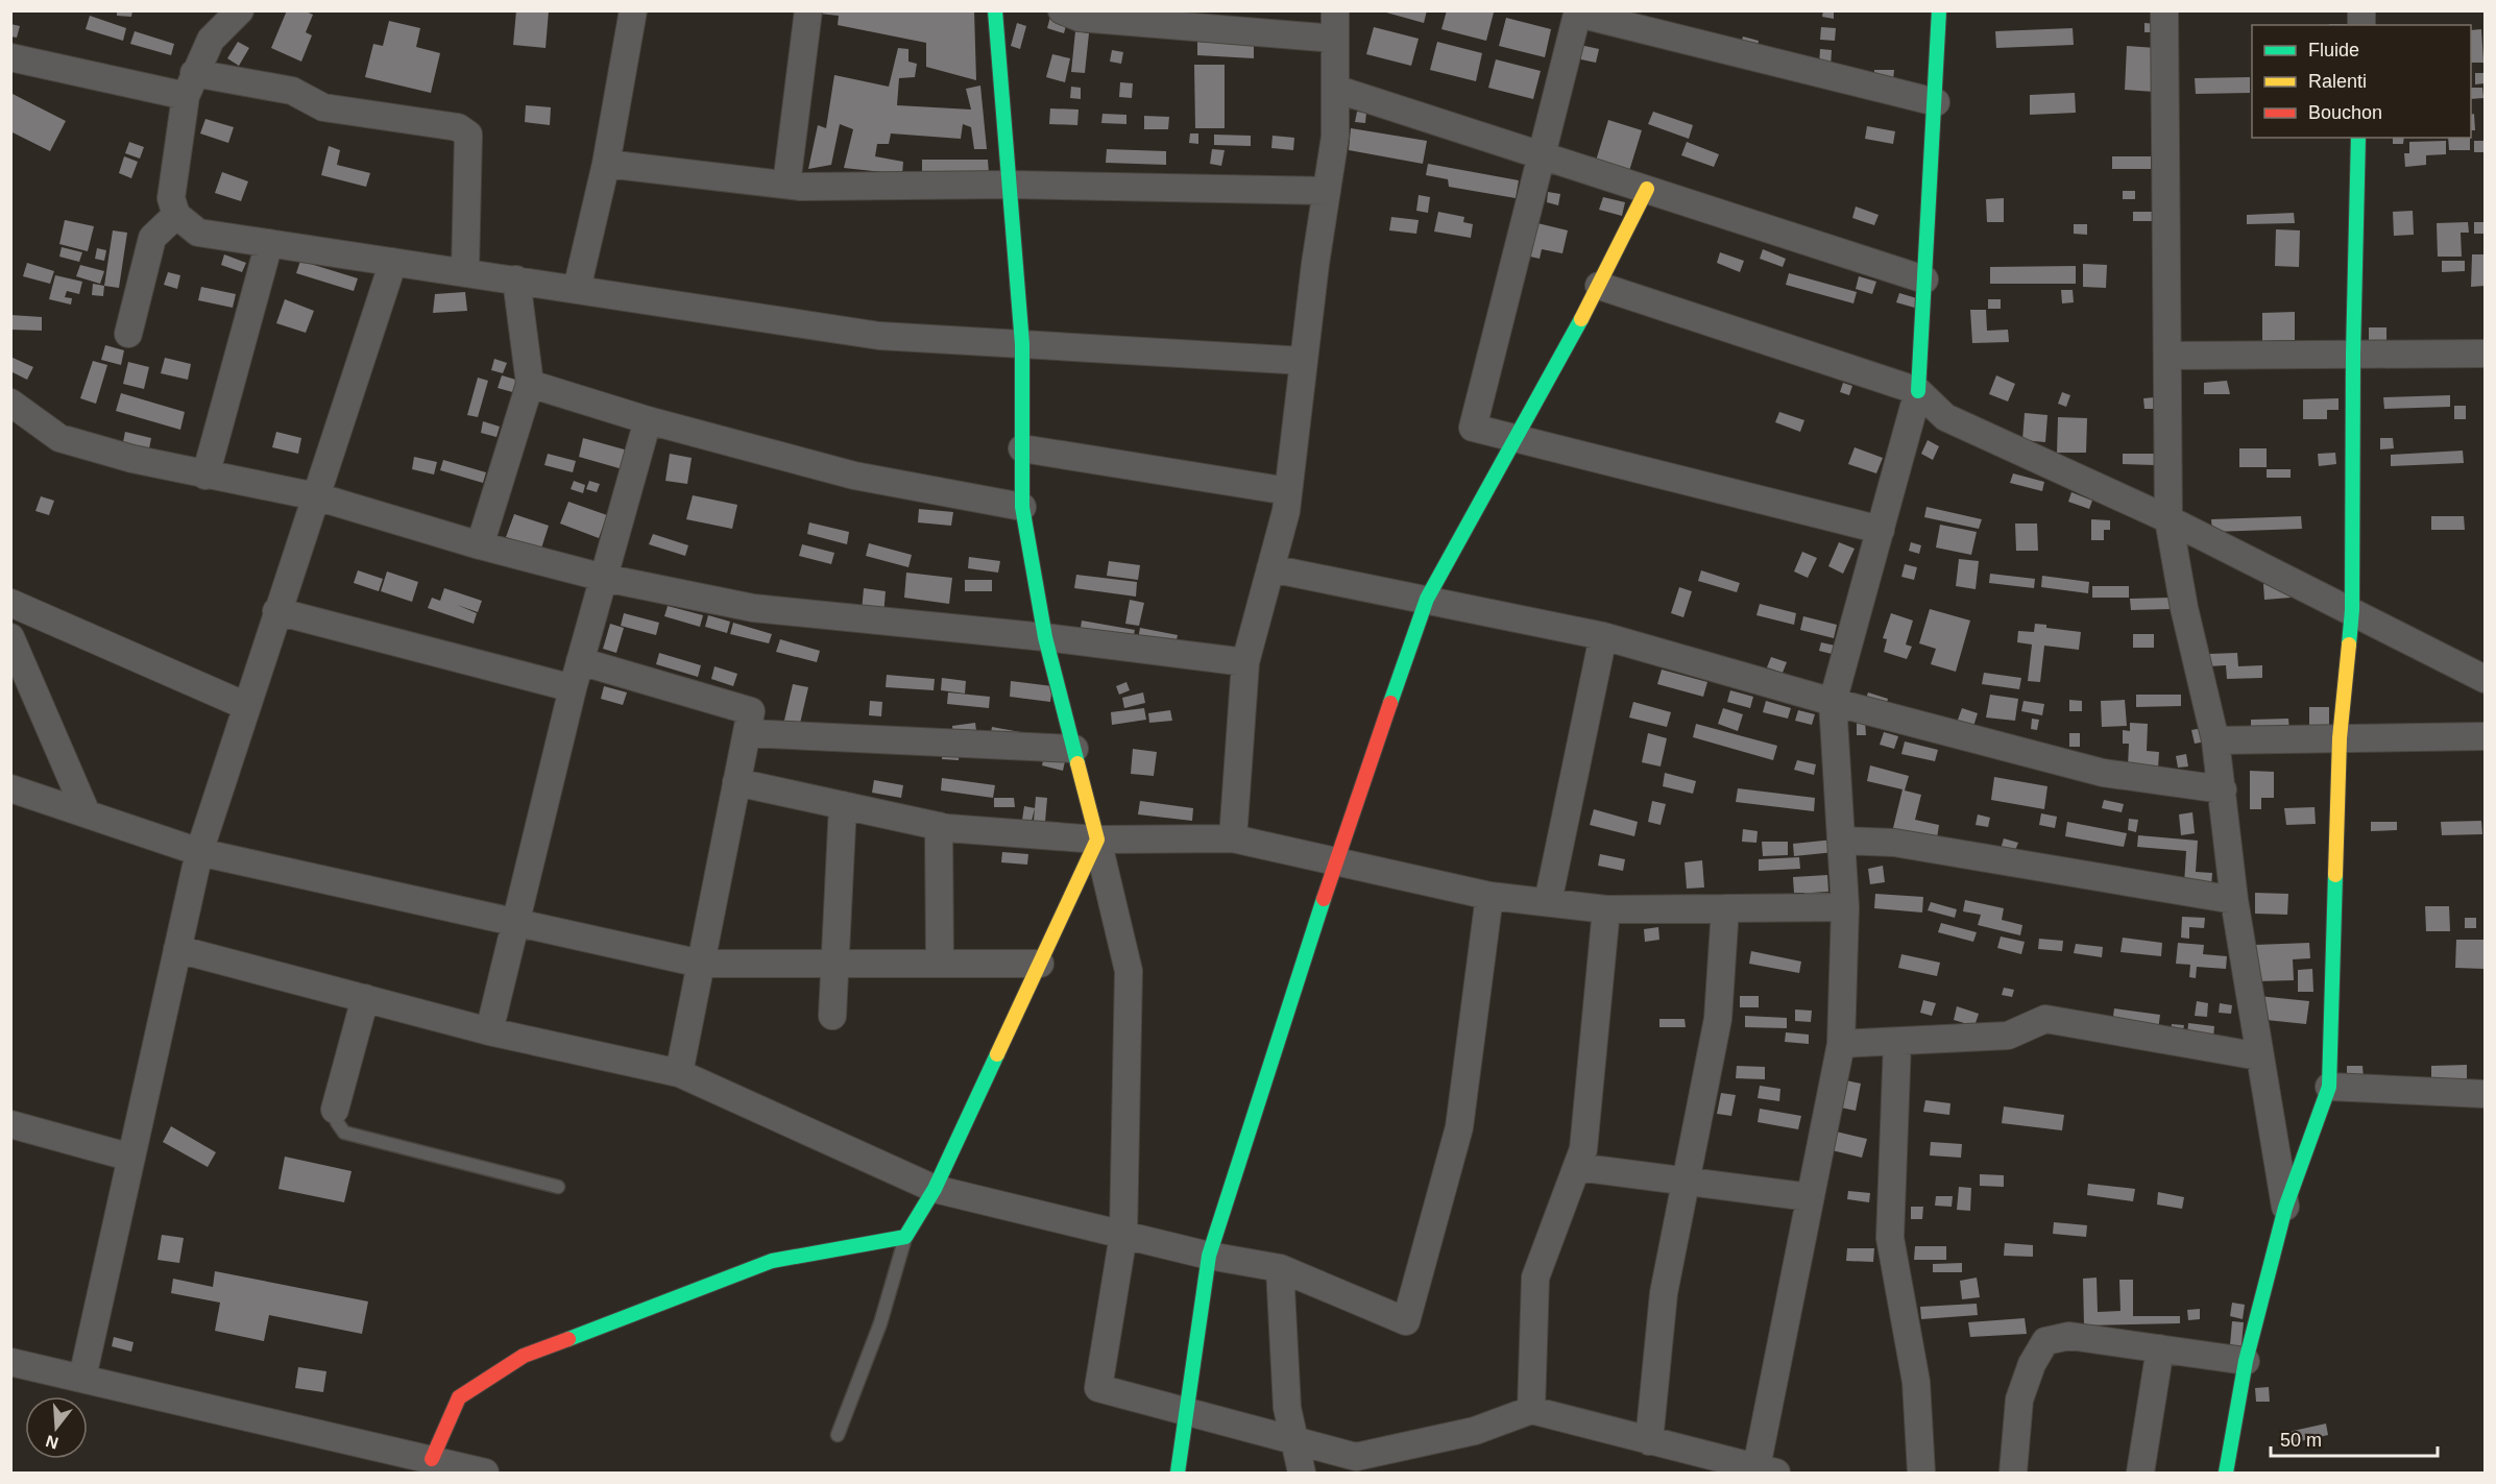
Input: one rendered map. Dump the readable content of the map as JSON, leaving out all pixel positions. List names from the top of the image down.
{
  "legend": ["Fluide", "Ralenti", "Bouchon"],
  "scale_bar": "50 m",
  "north": "bottom"
}
